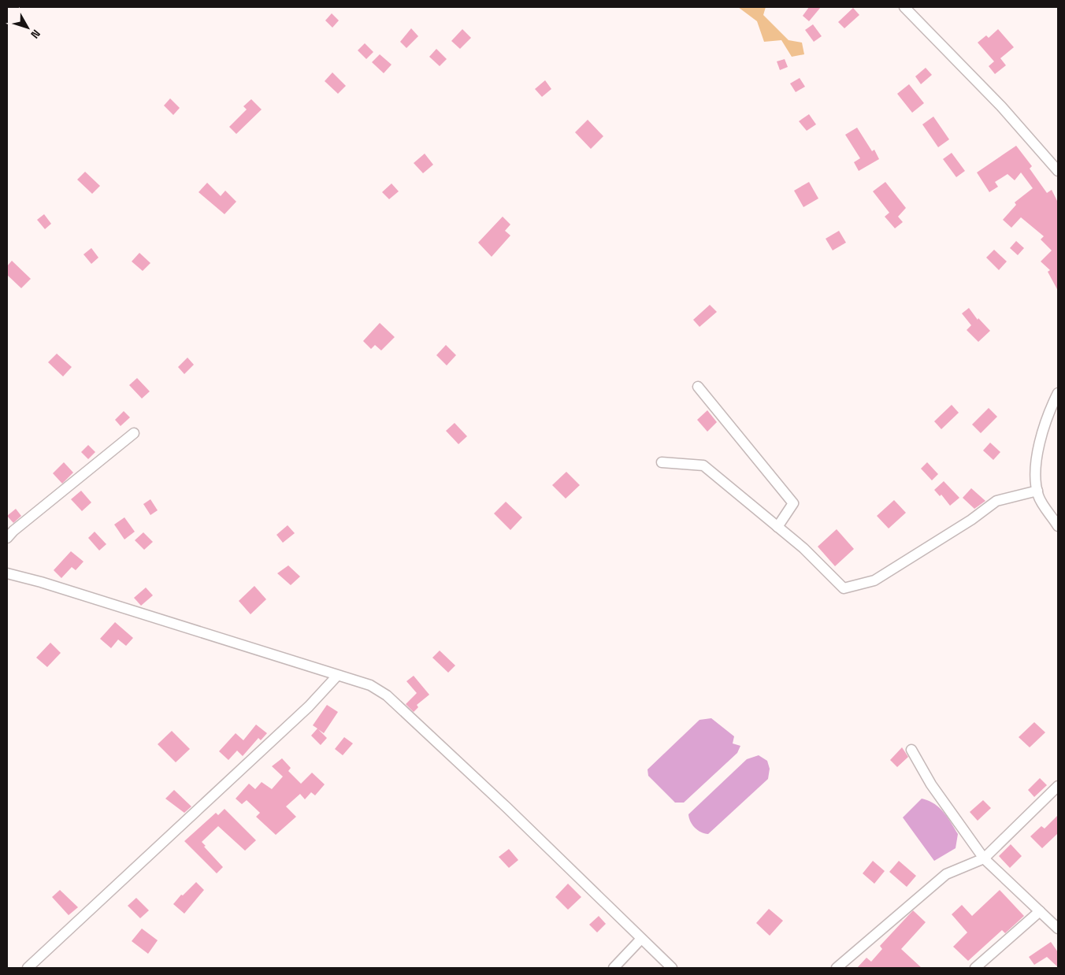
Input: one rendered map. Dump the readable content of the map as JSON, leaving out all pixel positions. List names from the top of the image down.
{
  "north": "bottom right"
}
